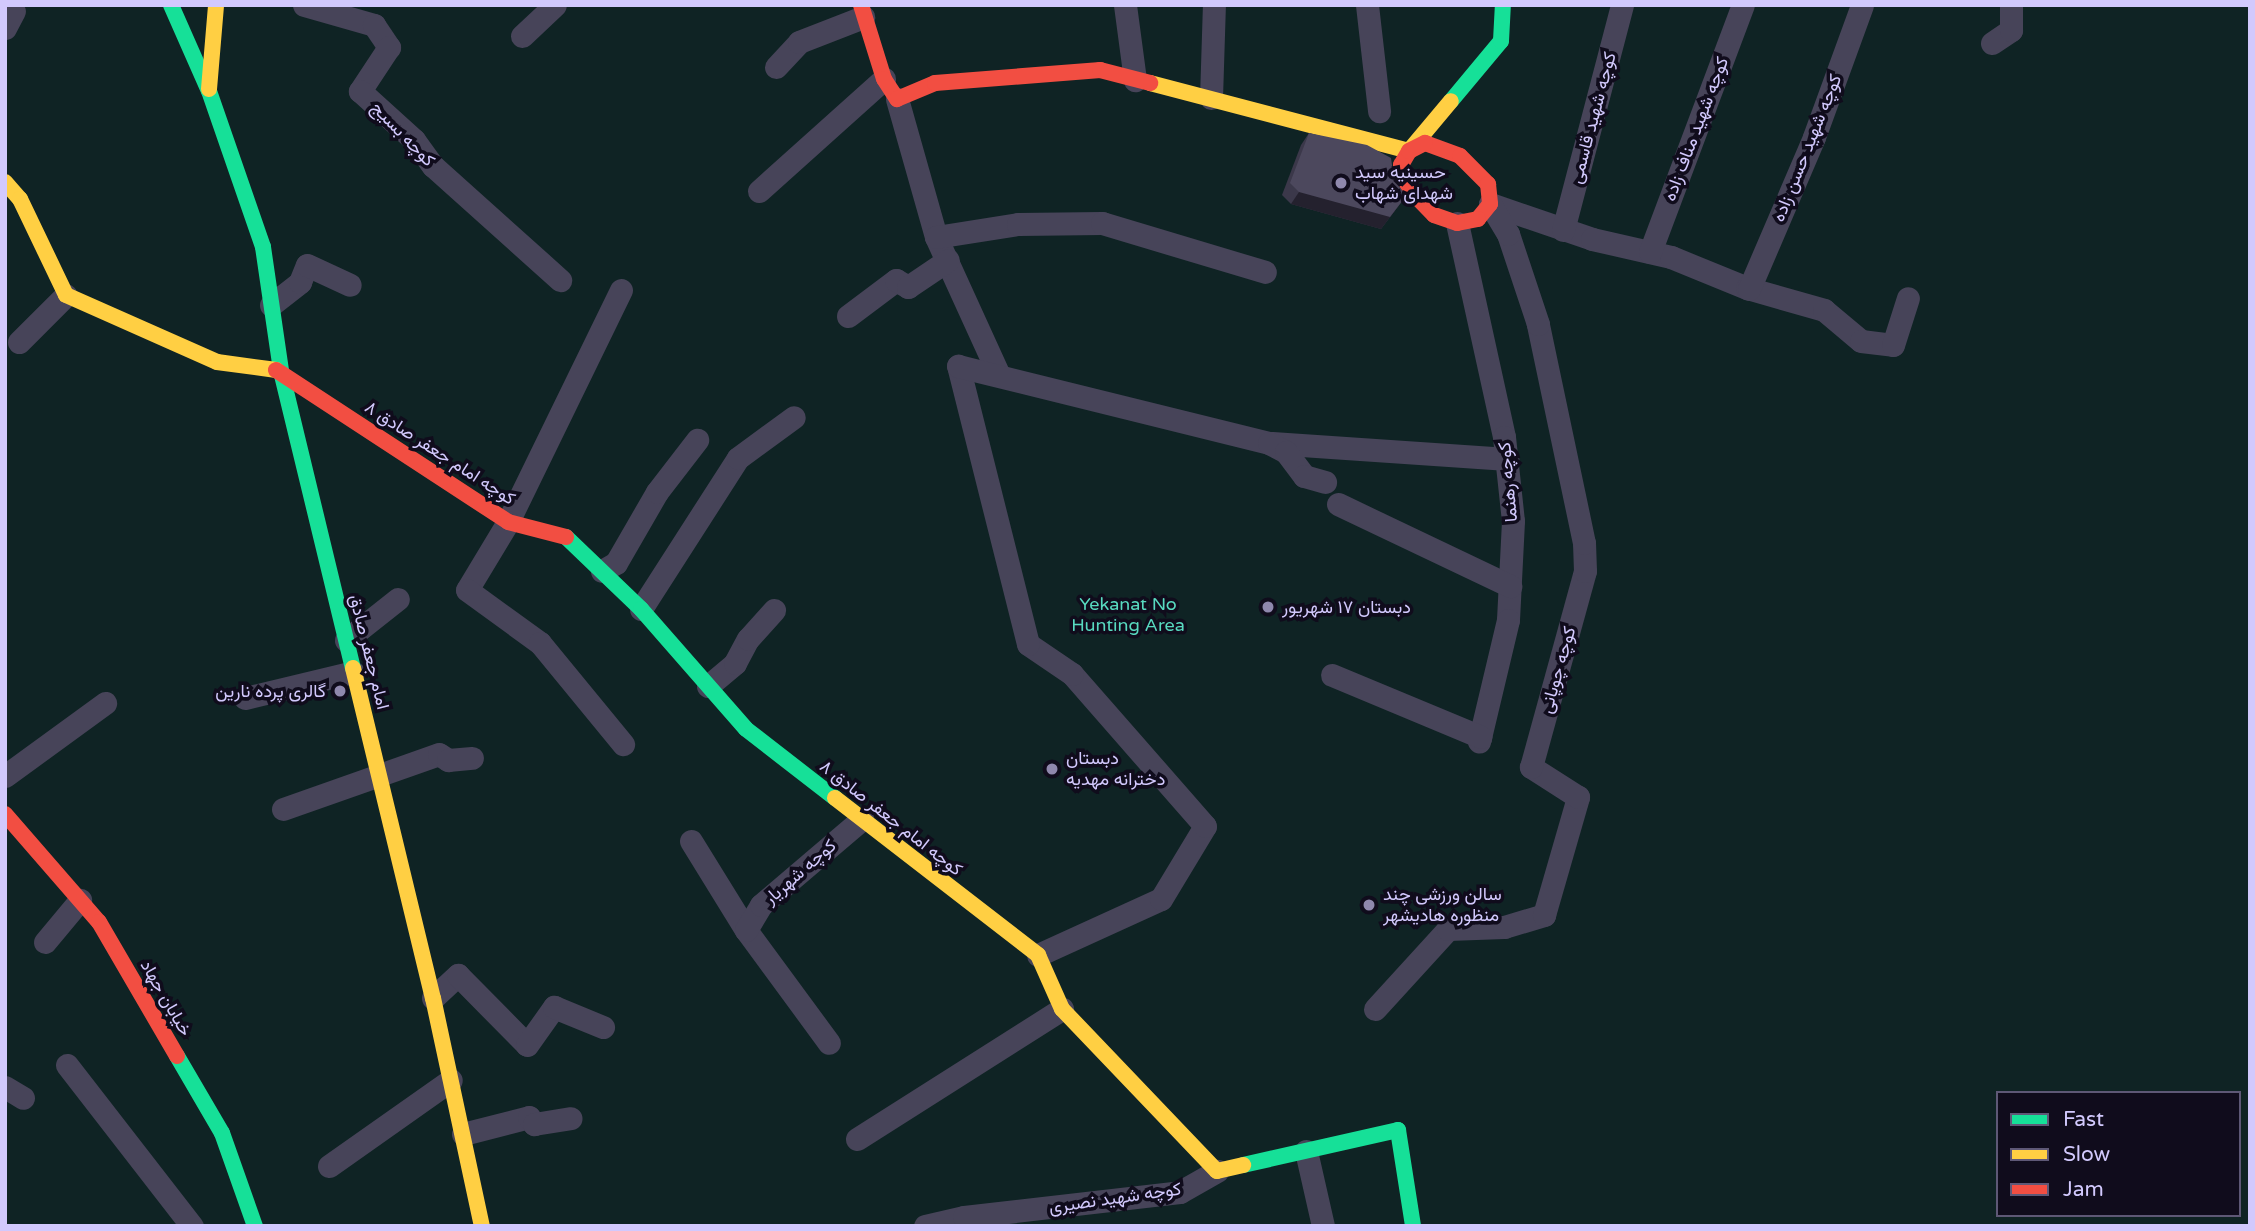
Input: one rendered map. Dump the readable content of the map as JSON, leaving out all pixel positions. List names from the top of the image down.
{
  "streets": {
    "street": [
      "کوچه شهید قاسمی",
      "کوچه شهید مناف زاده",
      "کوچه بسیج",
      "کوچه شهید حسن زاده",
      "کوچه امام جعفر صادق ۸",
      "کوچه رهنما",
      "امام جعفر صادق",
      "کوچه چوپانی",
      "کوچه شهریار",
      "خیابان جهاد",
      "کوچه شهید نصیری"
    ]
  },
  "crossings": [
    ["کوچه امام جعفر صادق ۸", "امام جعفر صادق"],
    ["کوچه امام جعفر صادق ۸", "کوچه شهریار"],
    ["کوچه امام جعفر صادق ۸", "کوچه شهید نصیری"],
    ["کوچه رهنما", "کوچه چوپانی"]
  ],
  "parks": ["Yekanat No Hunting Area"],
  "places": [
    "حسینیه سید شهدای شهاب",
    "دبستان ۱۷ شهریور",
    "گالری پرده نارین",
    "دبستان دخترانه مهدیه",
    "سالن ورزشی چند منظوره هادیشهر"
  ],
  "legend": ["Fast", "Slow", "Jam"]
}
